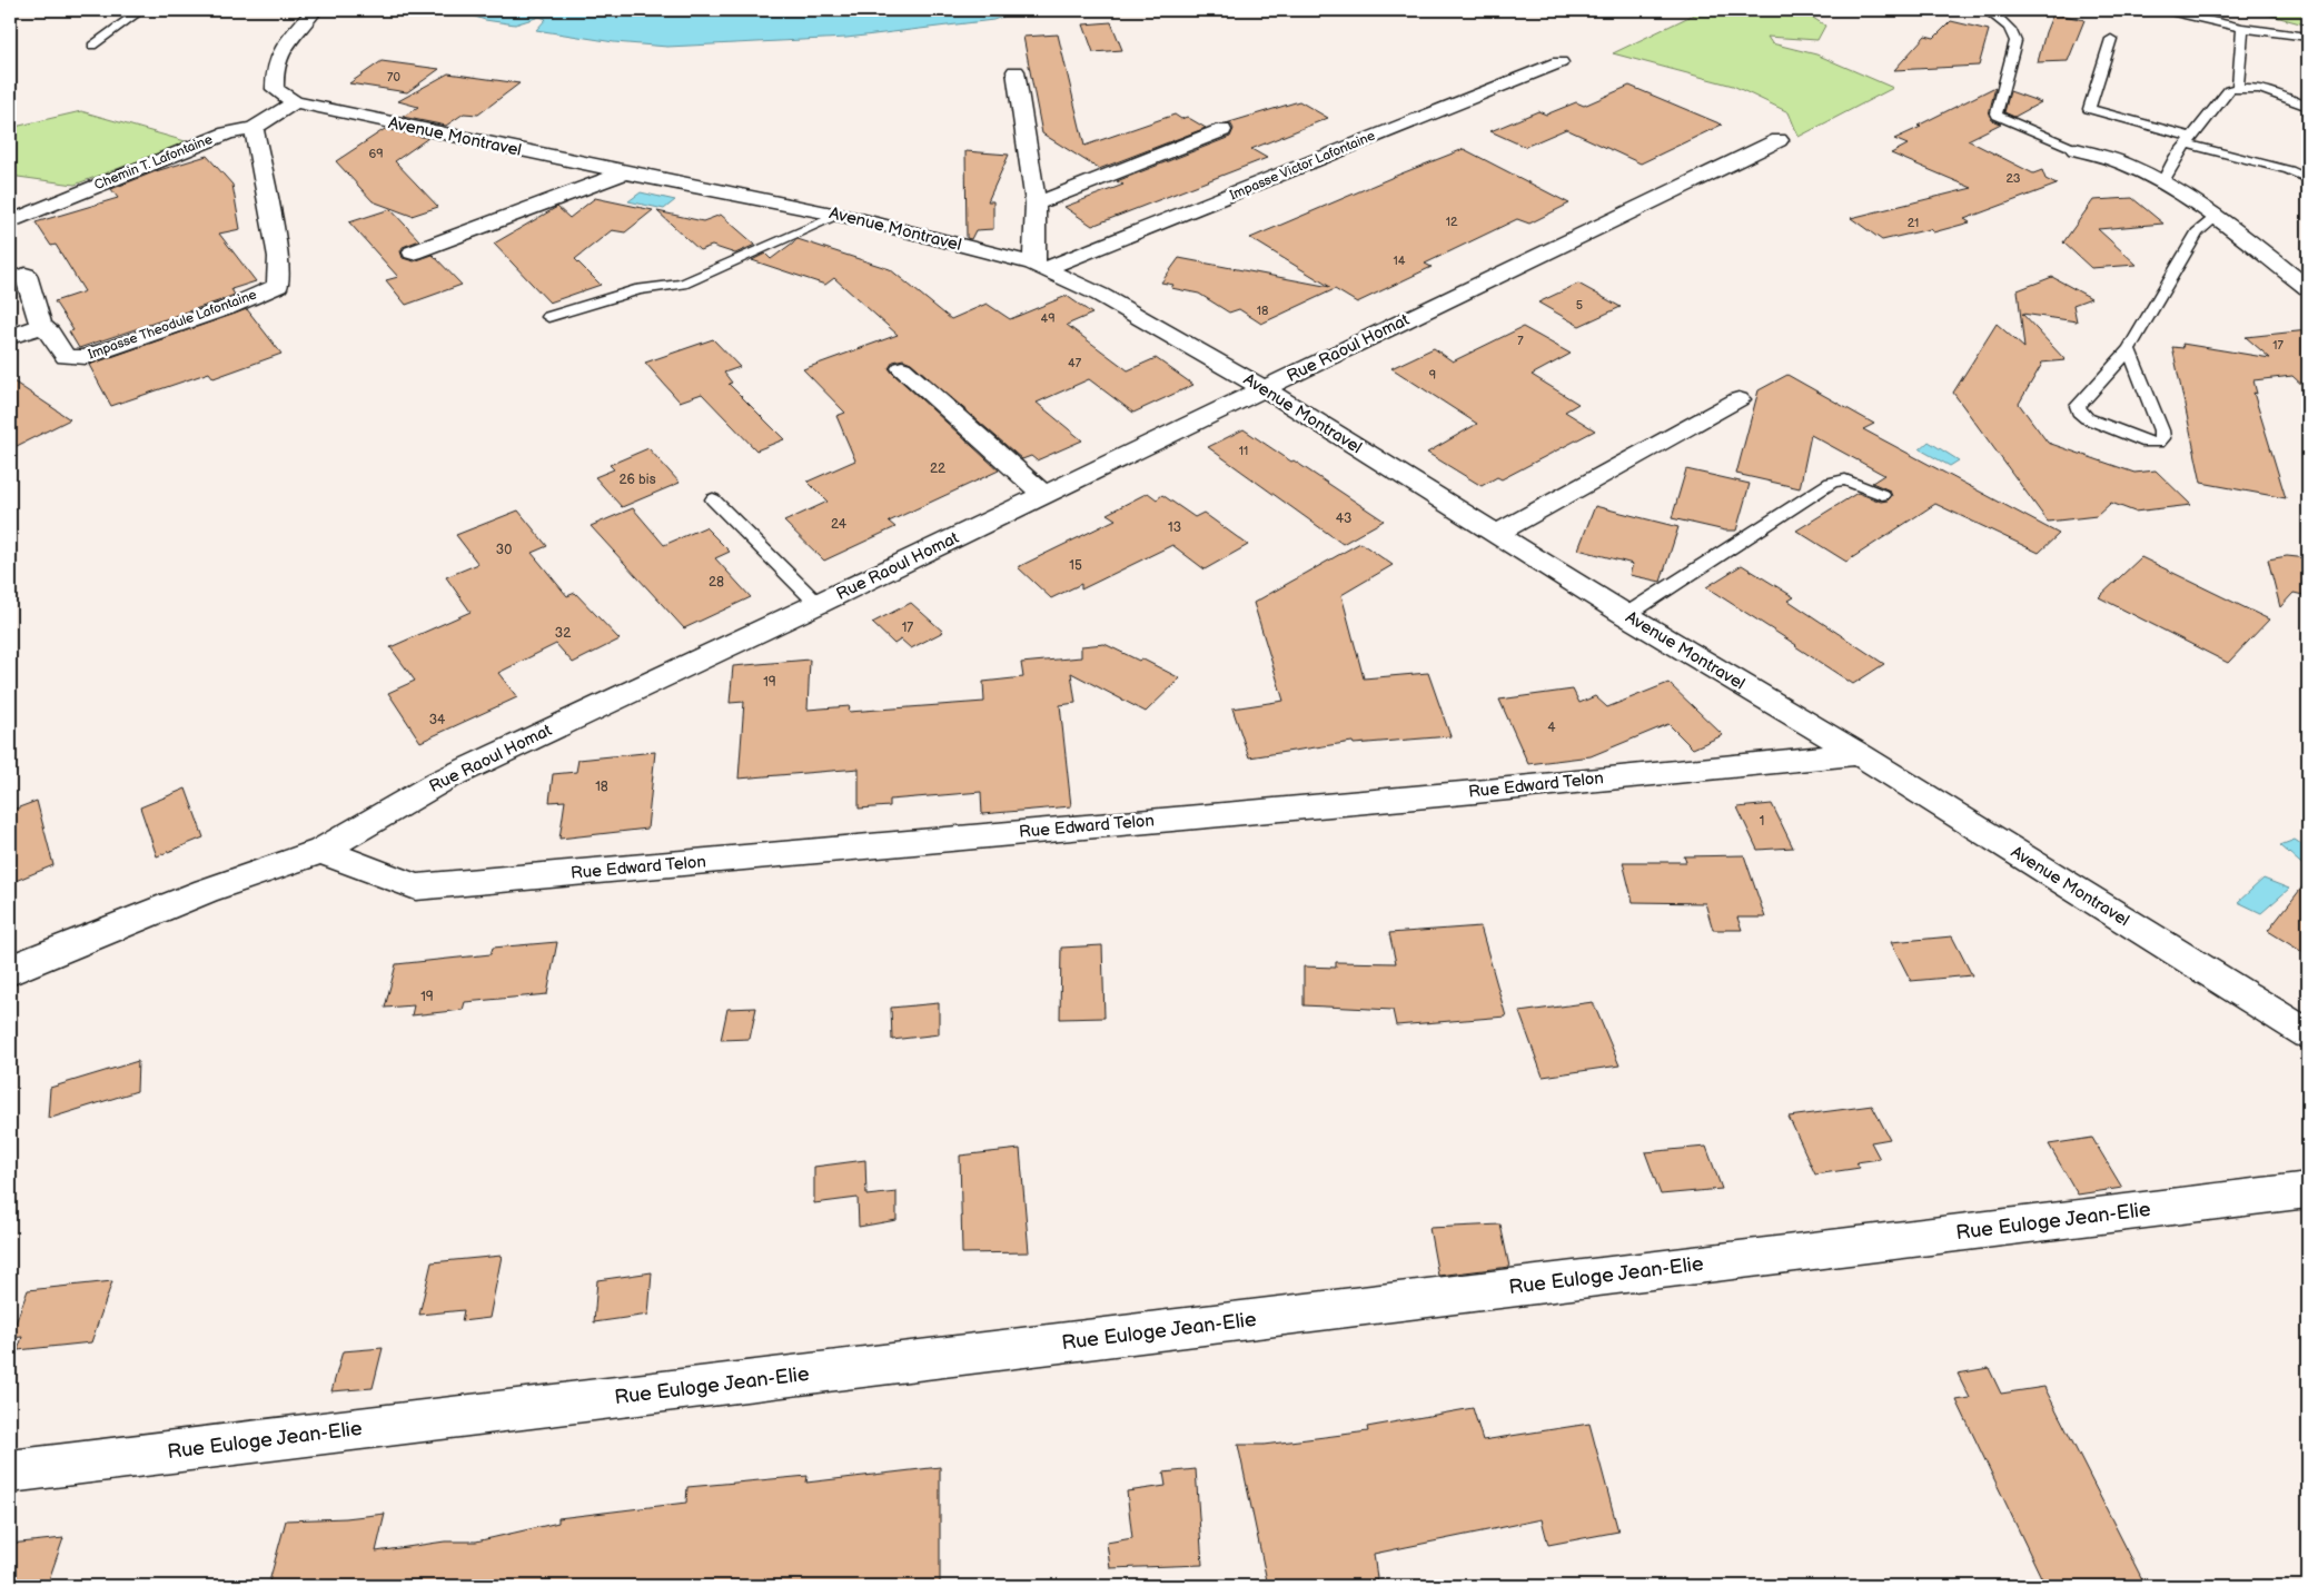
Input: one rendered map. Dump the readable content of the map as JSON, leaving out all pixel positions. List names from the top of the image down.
{
  "streets": {
    "street": [
      "Avenue Montravel",
      "Chemin T. Lafontaine",
      "Impasse Victor Lafontaine",
      "Impasse Theodule Lafontaine",
      "Rue Raoul Homat",
      "Rue Edward Telon",
      "Rue Euloge Jean-Elie"
    ]
  },
  "crossings": [
    ["Avenue Montravel", "Chemin T. Lafontaine"],
    ["Avenue Montravel", "Impasse Victor Lafontaine"],
    ["Avenue Montravel", "Rue Raoul Homat"],
    ["Avenue Montravel", "Rue Edward Telon"],
    ["Chemin T. Lafontaine", "Impasse Theodule Lafontaine"],
    ["Rue Raoul Homat", "Rue Edward Telon"]
  ],
  "house_numbers": [
    "70",
    "69",
    "23",
    "12",
    "21",
    "14",
    "5",
    "18",
    "49",
    "7",
    "17",
    "47",
    "9",
    "11",
    "22",
    "26 bis",
    "43",
    "24",
    "13",
    "30",
    "15",
    "28",
    "17",
    "32",
    "19",
    "34",
    "4",
    "18",
    "1",
    "19"
  ]
}
